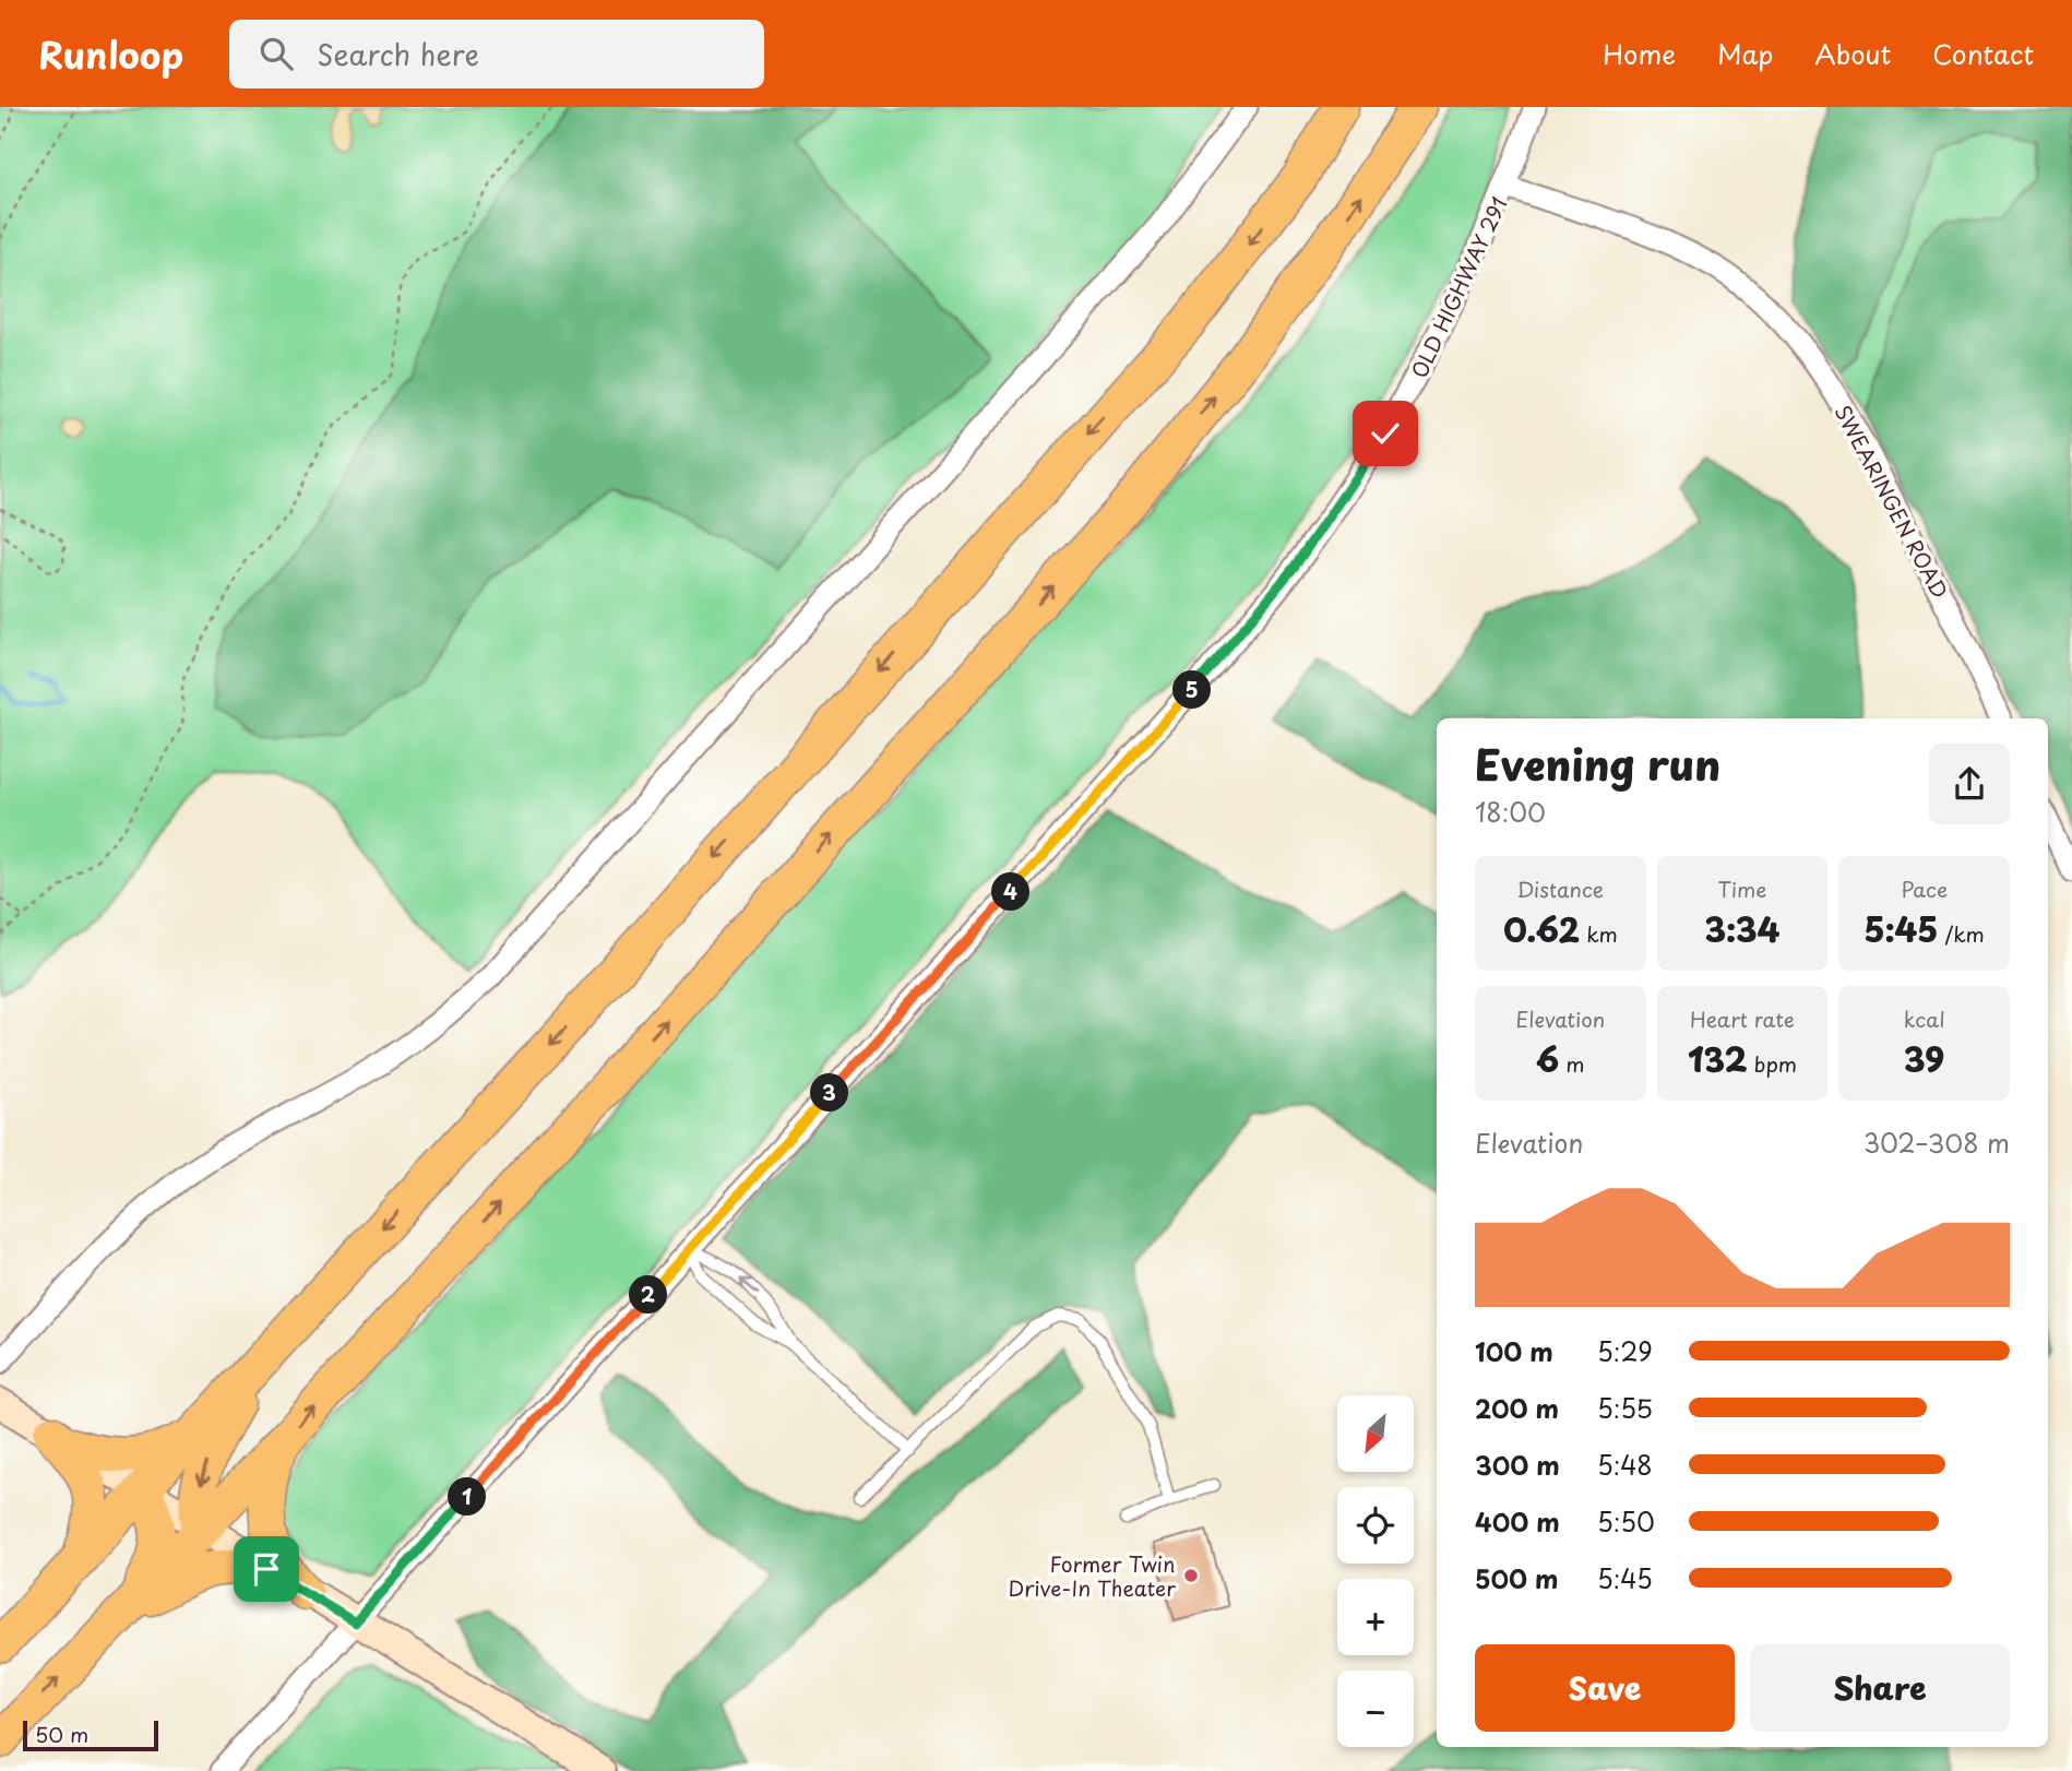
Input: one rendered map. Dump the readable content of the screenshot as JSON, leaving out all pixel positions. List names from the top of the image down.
{
  "streets": {
    "street": ["OLD HIGHWAY 291", "SWEARINGEN ROAD"]
  },
  "crossings": [
    ["OLD HIGHWAY 291", "SWEARINGEN ROAD"]
  ],
  "places": ["Former Twin Drive-In Theater"],
  "scale_bar": "50 m",
  "north": "bottom left",
  "page": {
    "header": "Runloop",
    "search": "Search here",
    "nav": [
      "Home",
      "Map",
      "About",
      "Contact"
    ],
    "pins": [
      "5",
      "4",
      "3",
      "2",
      "1"
    ],
    "heading": ["Evening run", "18:00"],
    "stats": [
      ["Distance", "0.62 km"],
      ["Time", "3:34"],
      ["Pace", "5:45 /km"],
      ["Elevation", "6 m"],
      ["Heart rate", "132 bpm"],
      ["kcal", "39"]
    ],
    "chart": ["Elevation", "302–308 m"],
    "list": [
      {
        "name": "100 m",
        "note": "5:29"
      },
      {
        "name": "200 m",
        "note": "5:55"
      },
      {
        "name": "300 m",
        "note": "5:48"
      },
      {
        "name": "400 m",
        "note": "5:50"
      },
      {
        "name": "500 m",
        "note": "5:45"
      }
    ],
    "map_buttons": ["+", "−"],
    "buttons": ["Save", "Share"],
    "scale": "50 m"
  }
}
